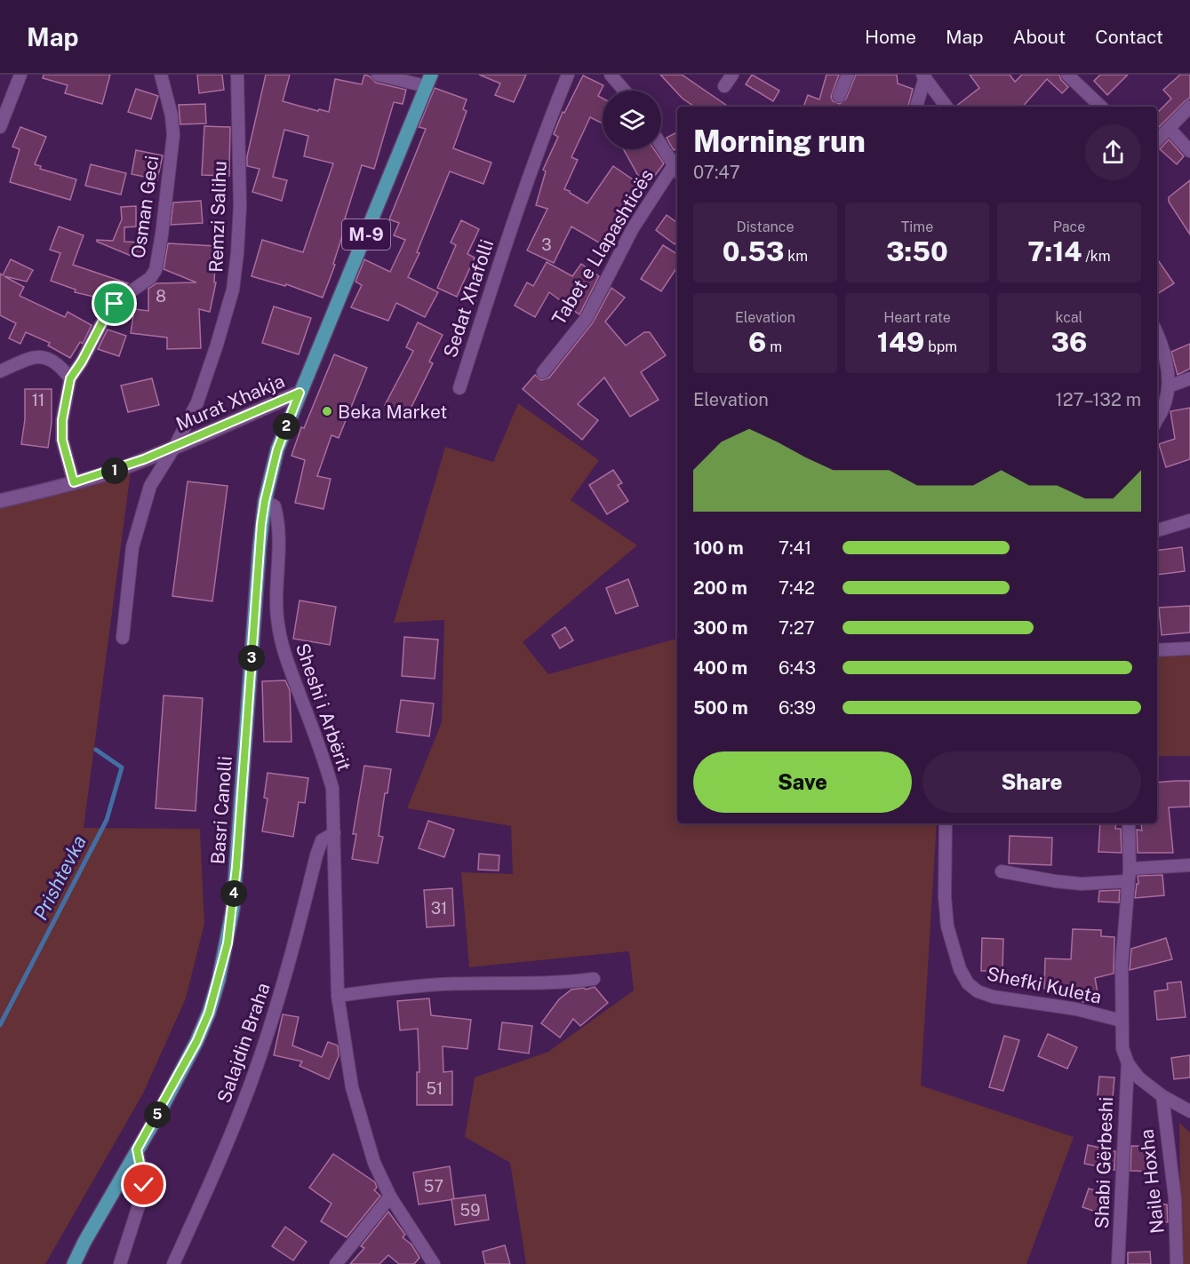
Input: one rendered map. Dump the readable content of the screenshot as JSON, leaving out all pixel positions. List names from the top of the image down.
{
  "streets": {
    "main road": ["M-9", "Basri Canolli"],
    "street": [
      "Osman Geci",
      "Remzi Salihu",
      "Tabet e Llapashticës",
      "Sedat Xhafolli",
      "Murat Xhakja",
      "Sheshi i Arbërit",
      "Shefki Kuleta",
      "Salajdin Braha",
      "Shabi Gërbeshi",
      "Naile Hoxha"
    ]
  },
  "crossings": [
    ["Remzi Salihu", "Murat Xhakja"],
    ["M-9", "Murat Xhakja"],
    ["M-9", "Basri Canolli"],
    ["Murat Xhakja", "Basri Canolli"],
    ["Sheshi i Arbërit", "Basri Canolli"],
    ["Sheshi i Arbërit", "Salajdin Braha"]
  ],
  "water": ["Prishtevka"],
  "places": ["Beka Market"],
  "house_numbers": [
    "3",
    "8",
    "11",
    "31",
    "51",
    "57",
    "59"
  ],
  "page": {
    "header": "Map",
    "nav": [
      "Home",
      "Map",
      "About",
      "Contact"
    ],
    "heading": ["Morning run", "07:47"],
    "stats": [
      ["Distance", "0.53 km"],
      ["Time", "3:50"],
      ["Pace", "7:14 /km"],
      ["Elevation", "6 m"],
      ["Heart rate", "149 bpm"],
      ["kcal", "36"]
    ],
    "chart": ["Elevation", "127–132 m"],
    "pins": [
      "2",
      "1",
      "3",
      "4",
      "5"
    ],
    "list": [
      {
        "name": "100 m",
        "note": "7:41"
      },
      {
        "name": "200 m",
        "note": "7:42"
      },
      {
        "name": "300 m",
        "note": "7:27"
      },
      {
        "name": "400 m",
        "note": "6:43"
      },
      {
        "name": "500 m",
        "note": "6:39"
      }
    ],
    "buttons": ["Save", "Share"]
  }
}
